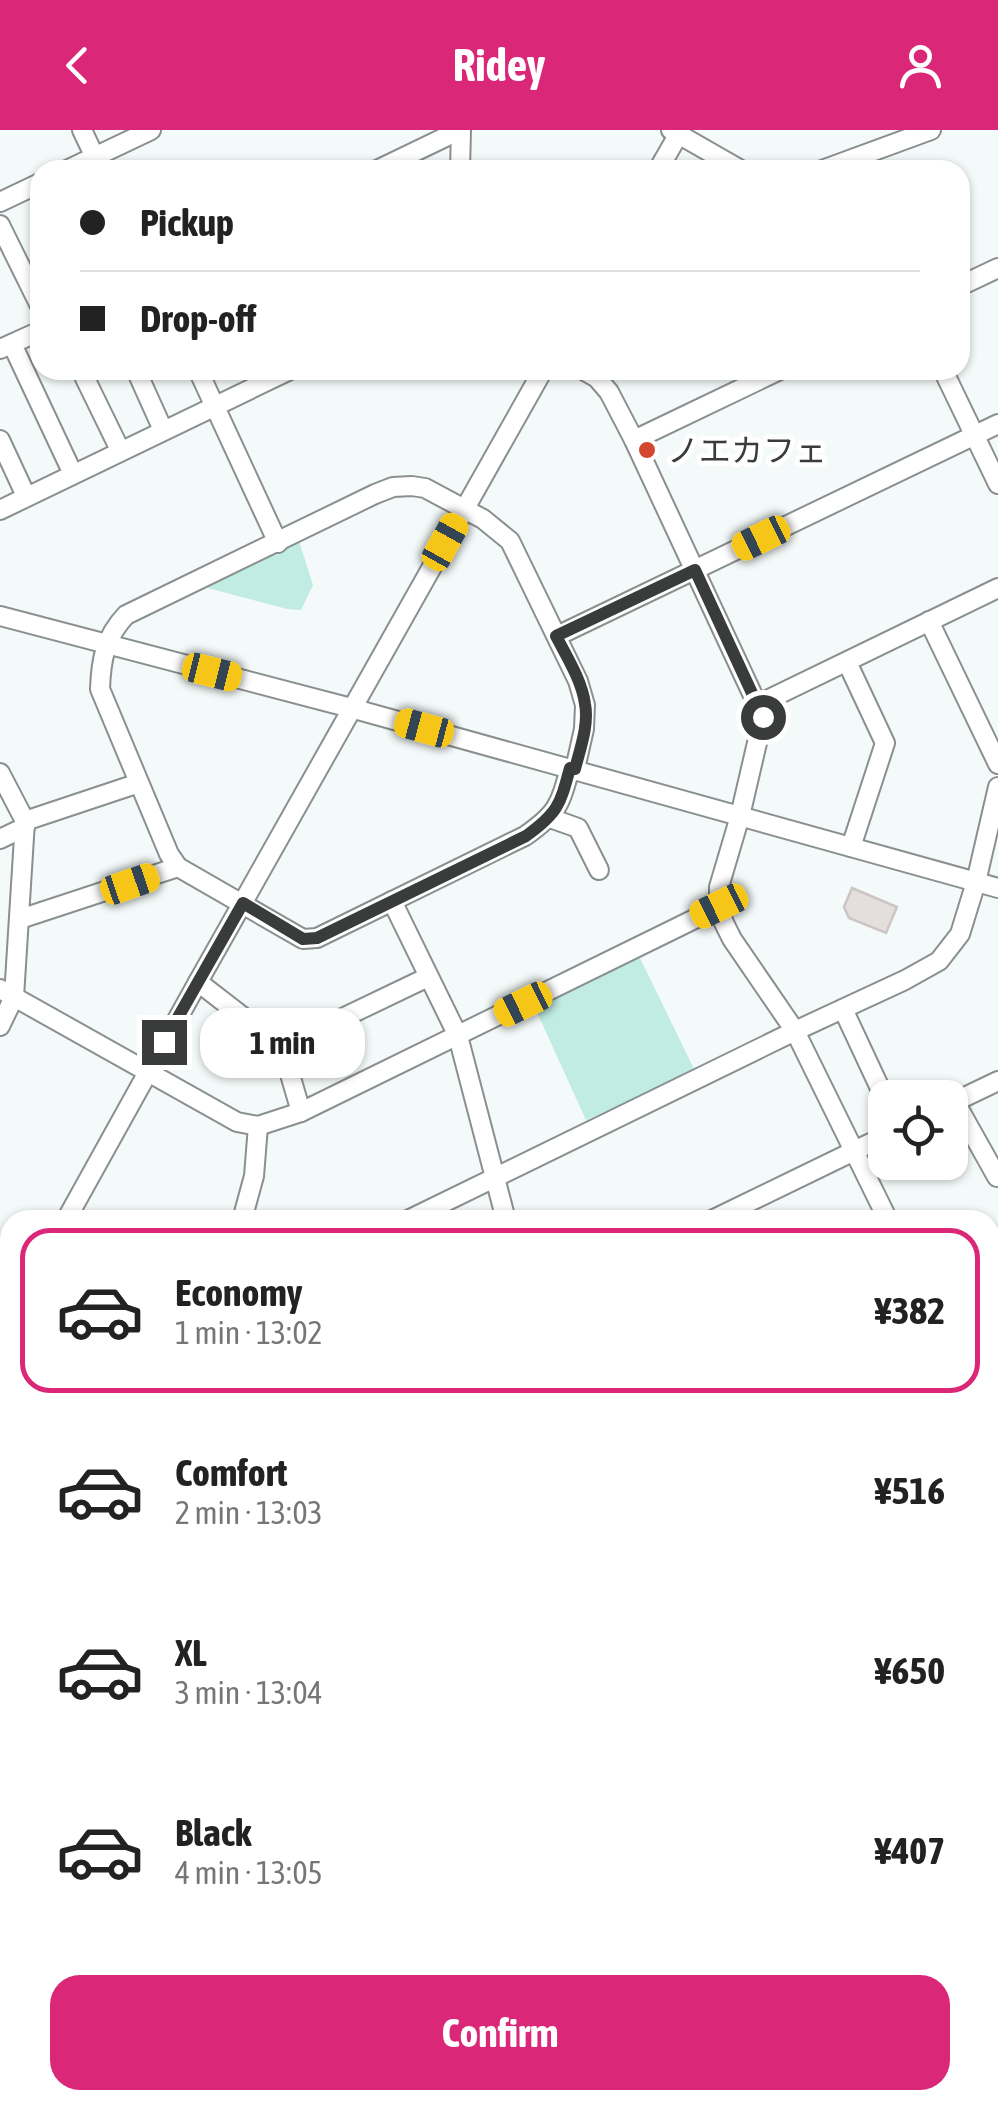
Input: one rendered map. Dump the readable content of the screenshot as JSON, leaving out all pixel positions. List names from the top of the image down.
{
  "places": ["ノエカフェ"],
  "page": {
    "header": "Ridey",
    "banner": ["Pickup", "Drop-off"],
    "bubble": "1 min",
    "list": [
      {
        "name": "Economy",
        "note": "1 min · 13:02",
        "value": "¥382"
      },
      {
        "name": "Comfort",
        "note": "2 min · 13:03",
        "value": "¥516"
      },
      {
        "name": "XL",
        "note": "3 min · 13:04",
        "value": "¥650"
      },
      {
        "name": "Black",
        "note": "4 min · 13:05",
        "value": "¥407"
      }
    ],
    "buttons": "Confirm"
  }
}
